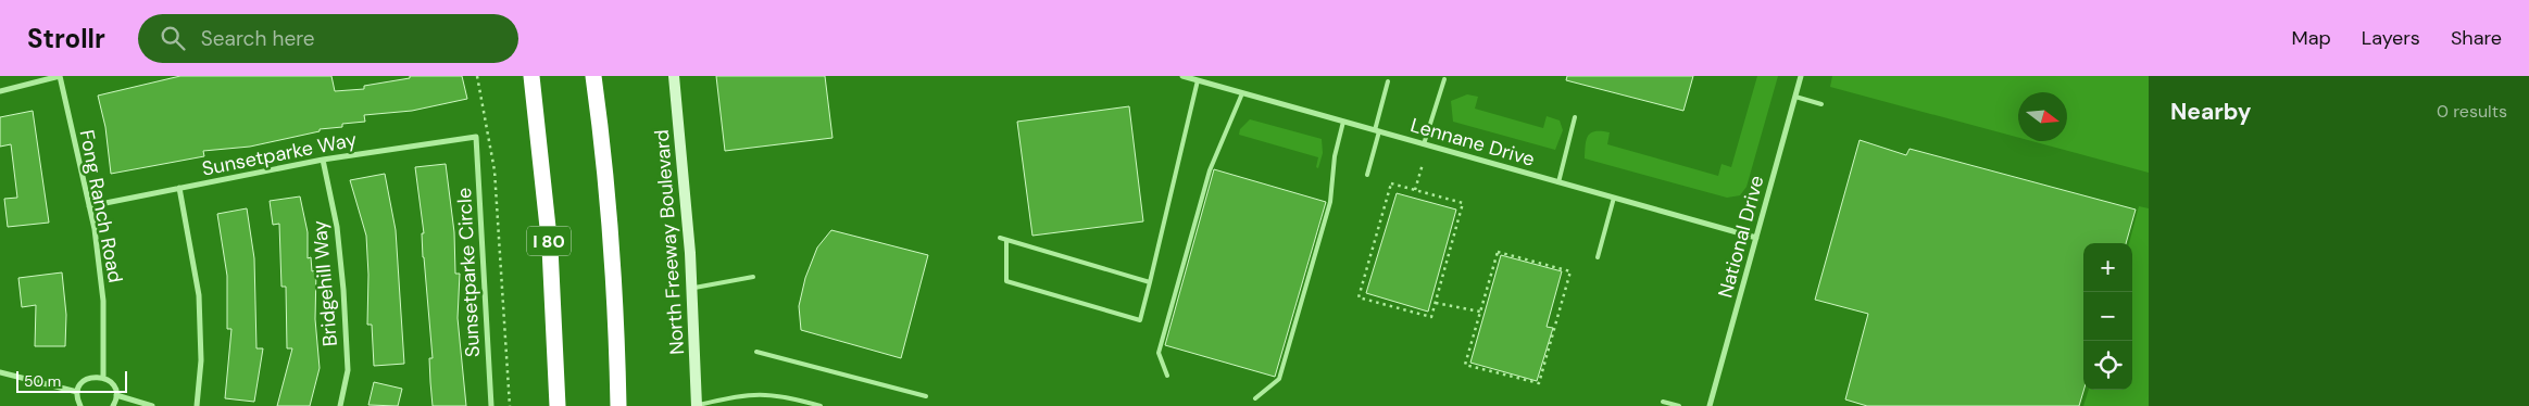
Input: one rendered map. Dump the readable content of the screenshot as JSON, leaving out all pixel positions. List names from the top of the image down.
{
  "streets": {
    "highway": ["I 80"],
    "street": [
      "Lennane Drive",
      "Sunsetparke Way",
      "Fong Ranch Road",
      "National Drive",
      "North Freeway Boulevard",
      "Sunsetparke Circle",
      "Bridgehill Way"
    ]
  },
  "crossings": [
    ["Lennane Drive", "National Drive"],
    ["Sunsetparke Way", "Fong Ranch Road"],
    ["Sunsetparke Way", "Sunsetparke Circle"],
    ["Sunsetparke Way", "Bridgehill Way"]
  ],
  "scale_bar": "50 m",
  "north": "right",
  "page": {
    "header": "Strollr",
    "search": "Search here",
    "nav": ["Map", "Layers", "Share"],
    "heading": ["Nearby", "0 results"],
    "map_buttons": ["+", "−"],
    "scale": "50 m"
  }
}
